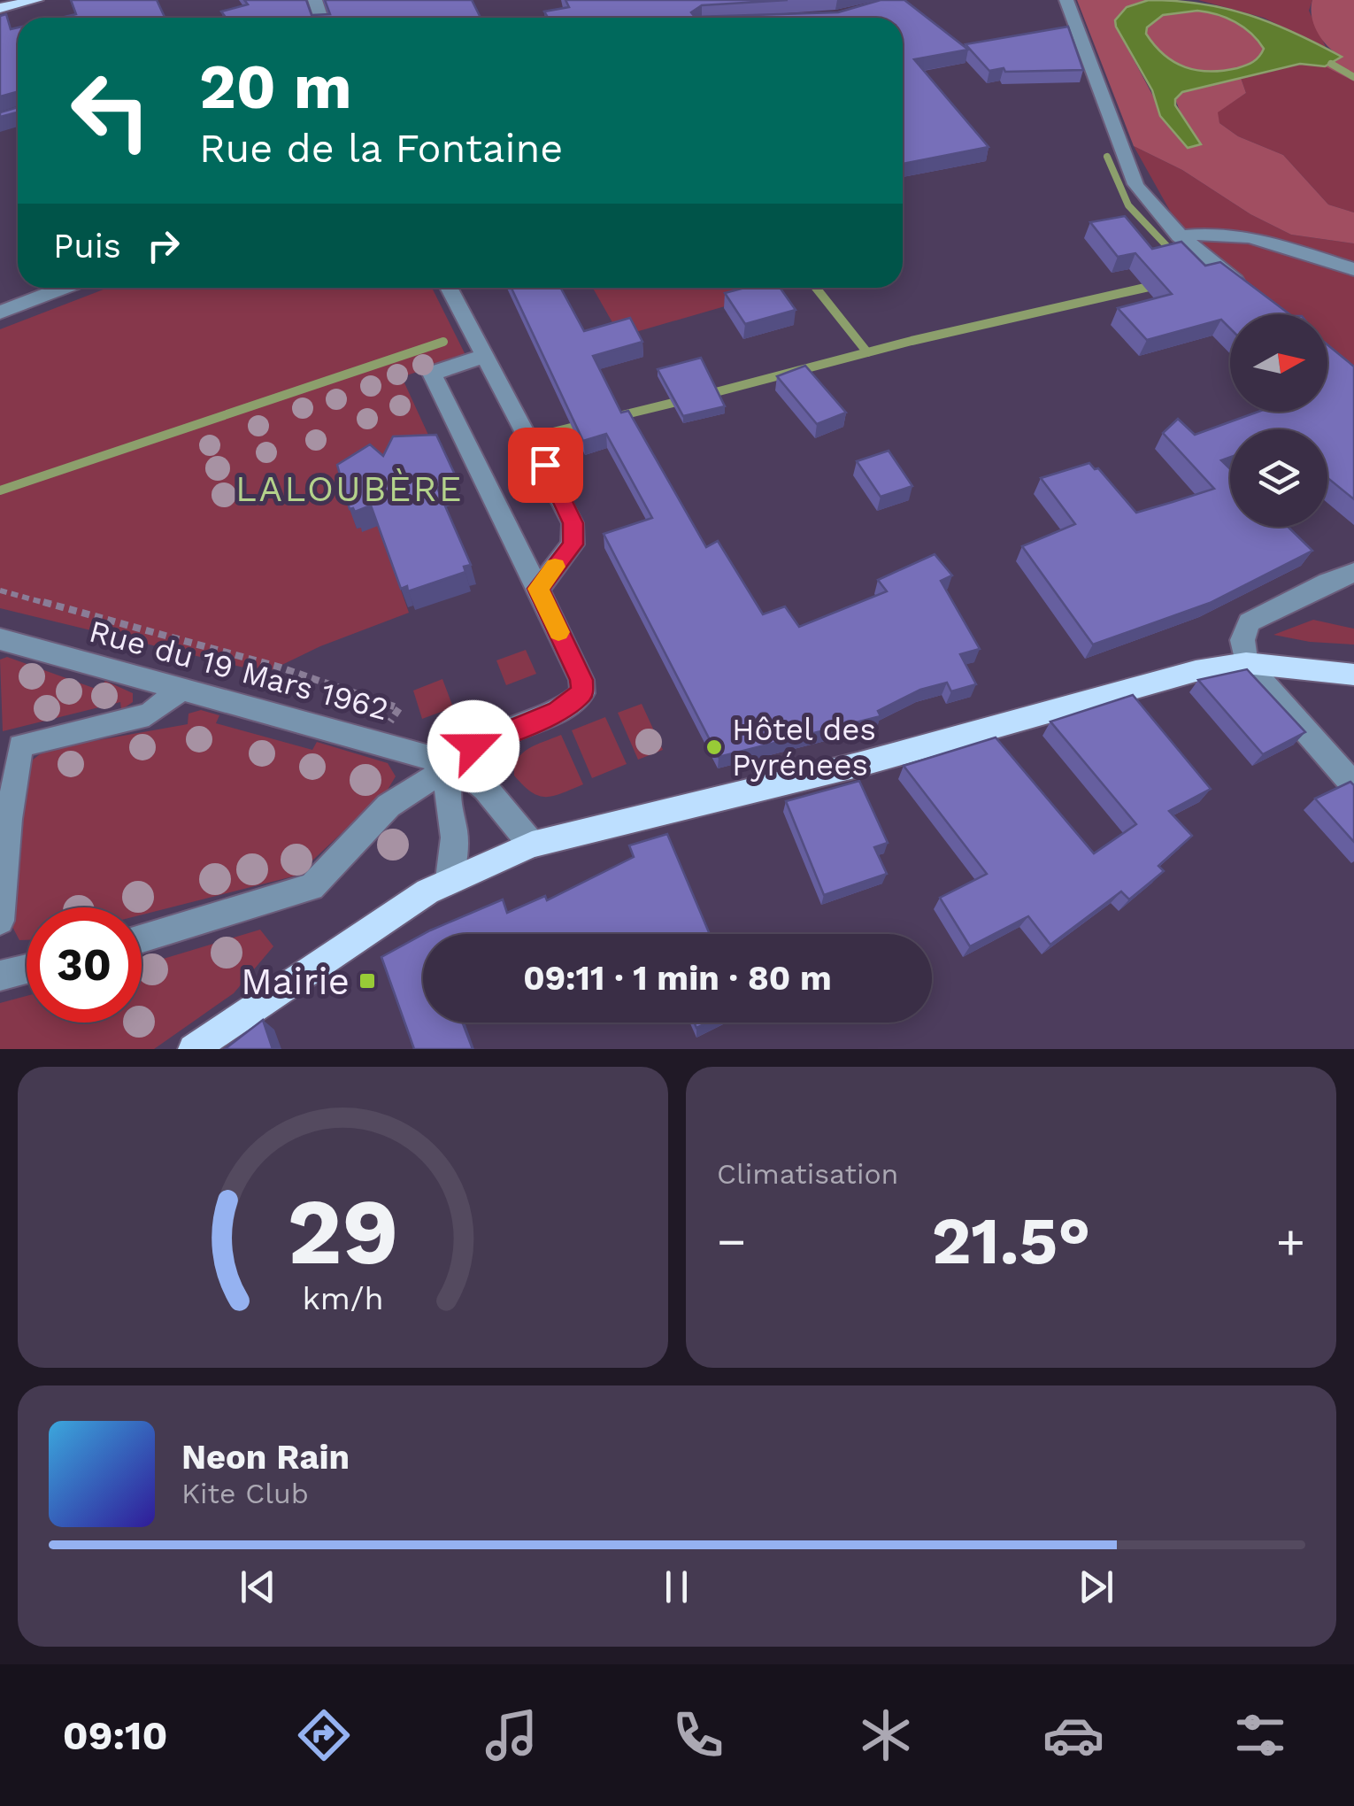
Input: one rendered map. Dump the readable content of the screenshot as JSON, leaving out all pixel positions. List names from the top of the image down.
{
  "streets": {
    "street": ["Rue du 19 Mars 1962"]
  },
  "districts": ["LALOUBÈRE"],
  "places": {
    "other": ["Hôtel des Pyrénees"],
    "transit": ["Mairie"]
  },
  "north": "right",
  "page": {
    "turn": ["20 m", "Rue de la Fontaine"],
    "then": "Puis",
    "limit": "30",
    "trip": "09:11 · 1 min · 80 m",
    "tile": "Climatisation",
    "heat": ["−", "21.5°", "+"],
    "song": ["Neon Rain", "Kite Club"],
    "tabs": "09:10",
    "gauge": ["29", "km/h"]
  }
}
